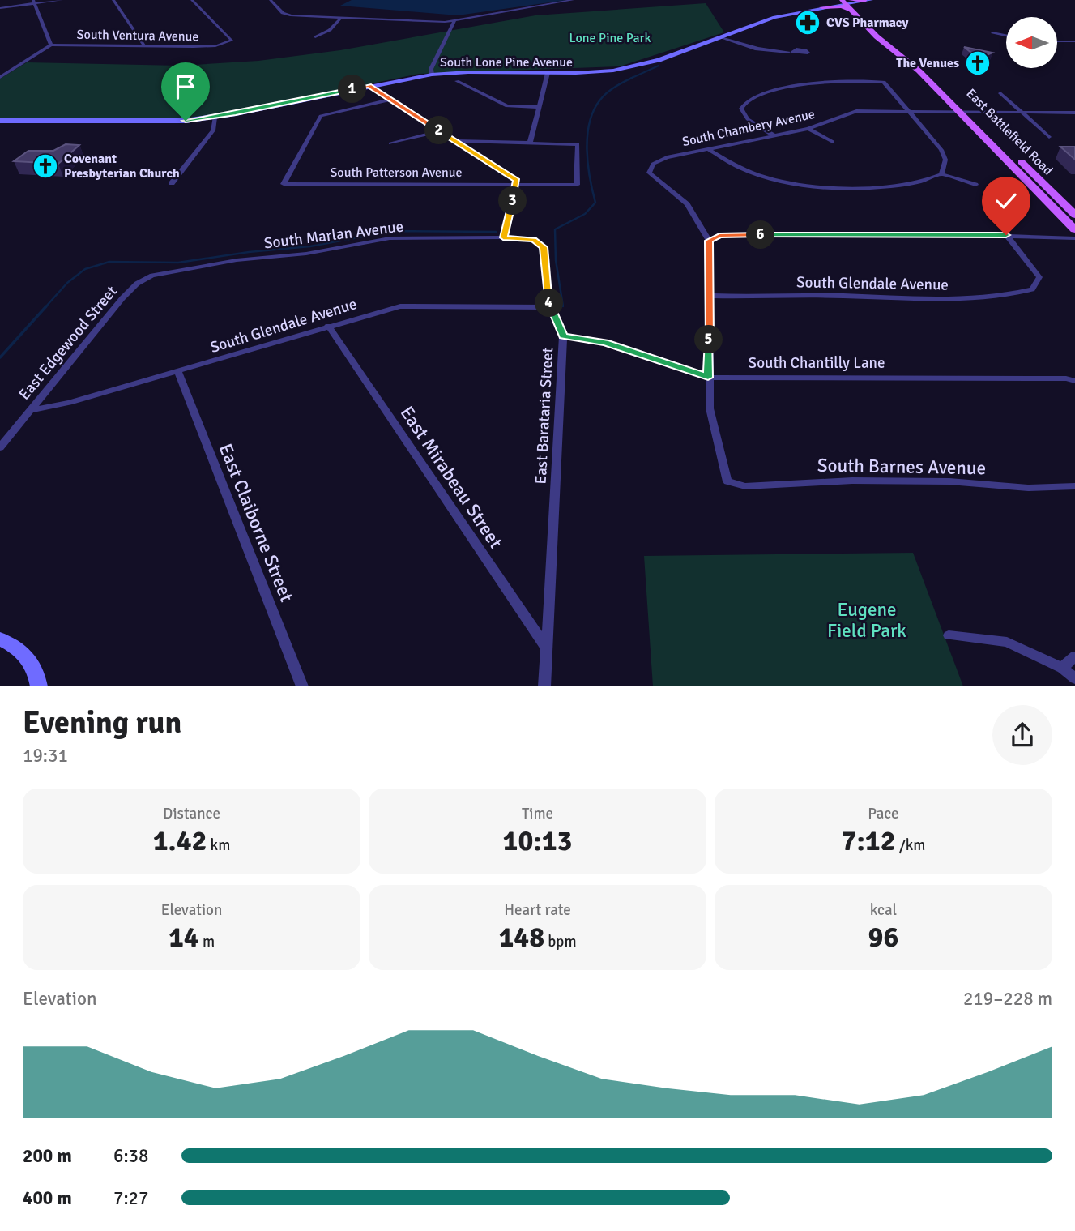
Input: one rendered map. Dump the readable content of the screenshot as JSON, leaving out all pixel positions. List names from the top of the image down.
{
  "streets": {
    "main road": ["South Lone Pine Avenue", "East Battlefield Road"],
    "street": [
      "South Ventura Avenue",
      "South Chambery Avenue",
      "South Patterson Avenue",
      "South Marlan Avenue",
      "South Glendale Avenue",
      "East Edgewood Street",
      "South Chantilly Lane",
      "East Barataria Street",
      "South Barnes Avenue",
      "East Mirabeau Street",
      "East Claiborne Street"
    ]
  },
  "crossings": [
    ["South Lone Pine Avenue", "East Battlefield Road"],
    ["South Chambery Avenue", "East Battlefield Road"],
    ["South Marlan Avenue", "East Edgewood Street"],
    ["South Marlan Avenue", "East Barataria Street"],
    ["South Glendale Avenue", "East Edgewood Street"],
    ["South Glendale Avenue", "East Barataria Street"],
    ["South Glendale Avenue", "East Mirabeau Street"],
    ["South Glendale Avenue", "East Claiborne Street"],
    ["South Chantilly Lane", "East Barataria Street"],
    ["South Chantilly Lane", "South Barnes Avenue"],
    ["East Barataria Street", "East Mirabeau Street"]
  ],
  "parks": ["Lone Pine Park", "Eugene Field Park"],
  "places": {
    "pharmacy": ["CVS Pharmacy"],
    "church": ["The Venues", "Covenant Presbyterian Church"]
  },
  "north": "left",
  "page": {
    "pins": [
      "1",
      "2",
      "3",
      "6",
      "4",
      "5"
    ],
    "heading": ["Evening run", "19:31"],
    "stats": [
      ["Distance", "1.42 km"],
      ["Time", "10:13"],
      ["Pace", "7:12 /km"],
      ["Elevation", "14 m"],
      ["Heart rate", "148 bpm"],
      ["kcal", "96"]
    ],
    "chart": ["Elevation", "219–228 m"],
    "list": [
      {
        "name": "200 m",
        "note": "6:38"
      },
      {
        "name": "400 m",
        "note": "7:27"
      }
    ]
  }
}
